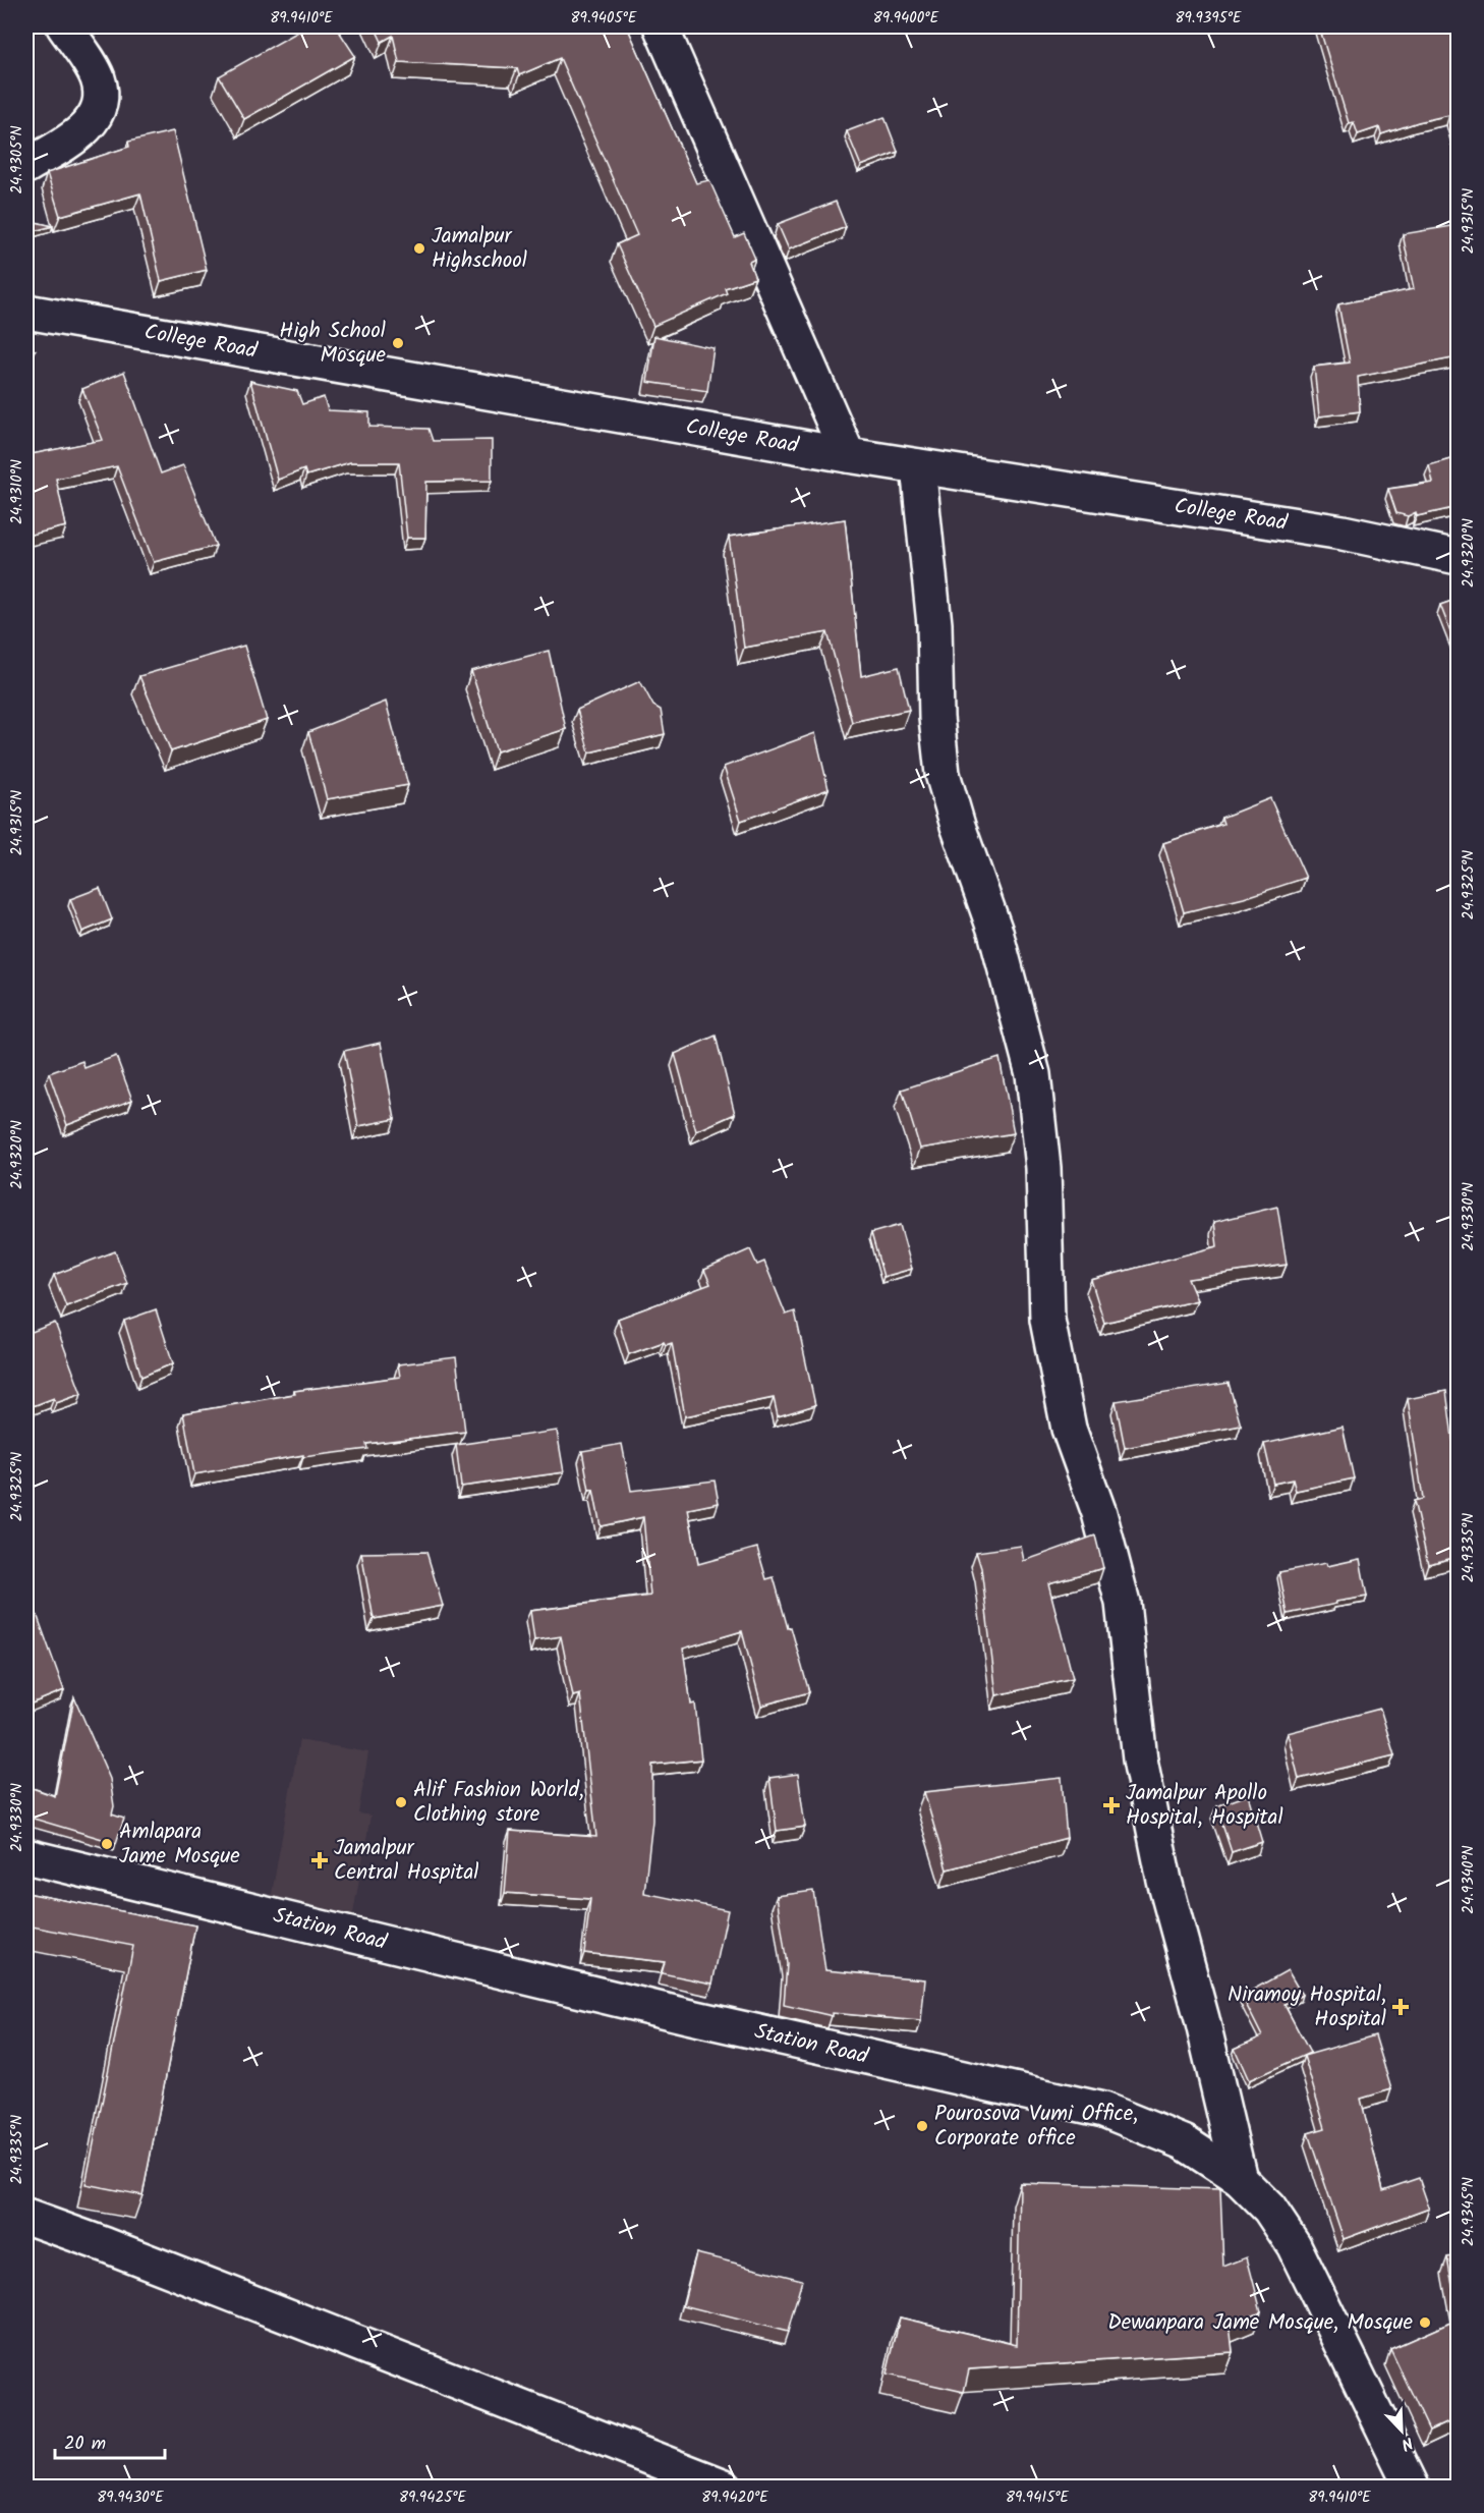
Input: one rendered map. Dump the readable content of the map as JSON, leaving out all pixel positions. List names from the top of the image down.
{
  "streets": {
    "street": ["College Road", "Station Road"]
  },
  "places": {
    "other": [
      "Jamalpur Highschool",
      "High School Mosque",
      "Alif Fashion World, Clothing store",
      "Amlapara Jame Mosque",
      "Pourosova Vumi Office, Corporate office",
      "Dewanpara Jame Mosque, Mosque"
    ],
    "health": ["Jamalpur Apollo Hospital, Hospital", "Jamalpur Central Hospital", "Niramoy Hospital, Hospital"]
  },
  "scale_bar": "20 m",
  "north": "bottom right",
  "coordinates": [
    "89.9410°E",
    "89.9405°E",
    "89.9400°E",
    "89.9395°E",
    "24.9305°N",
    "24.9315°N",
    "24.9310°N",
    "24.9320°N",
    "24.9325°N",
    "24.9330°N",
    "24.9335°N",
    "24.9340°N",
    "24.9345°N",
    "89.9430°E",
    "89.9425°E",
    "89.9420°E",
    "89.9415°E"
  ]
}
